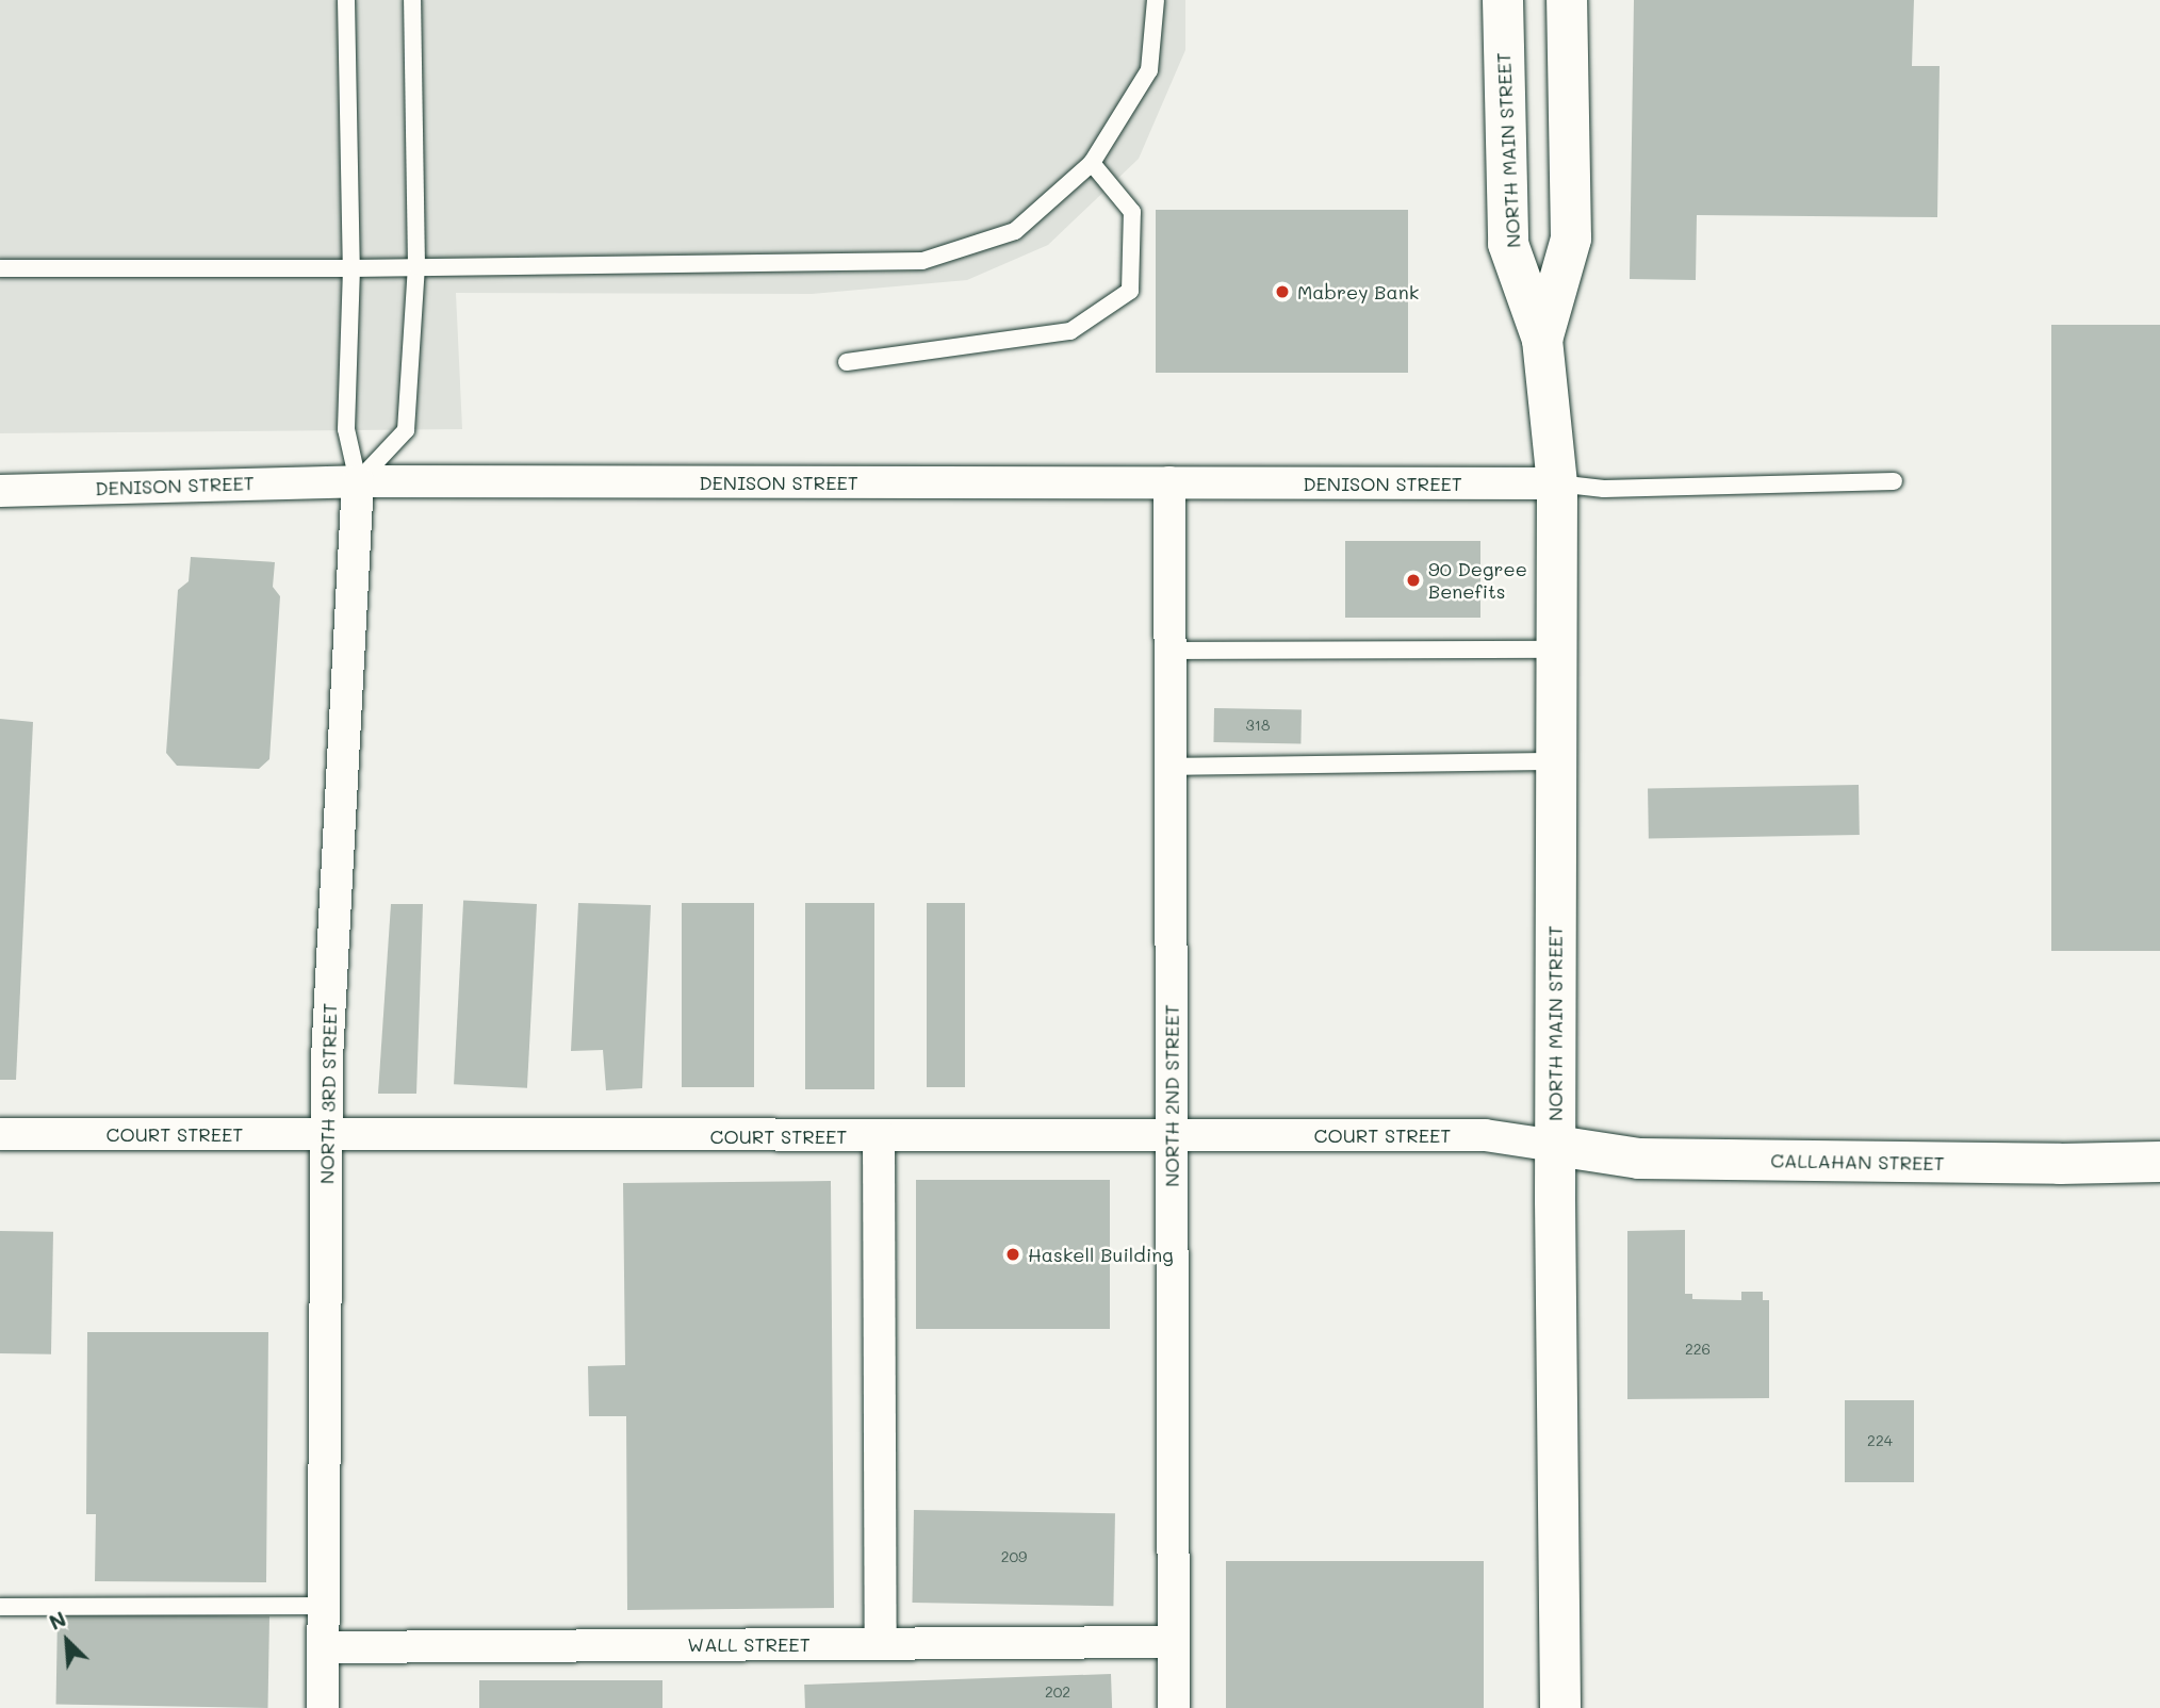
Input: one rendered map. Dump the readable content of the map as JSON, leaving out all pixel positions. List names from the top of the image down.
{
  "streets": {
    "main road": ["NORTH MAIN STREET", "CALLAHAN STREET"],
    "street": [
      "DENISON STREET",
      "NORTH 3RD STREET",
      "NORTH 2ND STREET",
      "COURT STREET",
      "WALL STREET"
    ]
  },
  "crossings": [
    ["NORTH MAIN STREET", "DENISON STREET"],
    ["NORTH MAIN STREET", "COURT STREET"],
    ["NORTH MAIN STREET", "CALLAHAN STREET"],
    ["DENISON STREET", "NORTH 3RD STREET"],
    ["DENISON STREET", "NORTH 2ND STREET"],
    ["NORTH 3RD STREET", "COURT STREET"],
    ["NORTH 3RD STREET", "WALL STREET"],
    ["NORTH 2ND STREET", "COURT STREET"],
    ["NORTH 2ND STREET", "WALL STREET"],
    ["COURT STREET", "CALLAHAN STREET"]
  ],
  "places": ["Mabrey Bank", "90 Degree Benefits", "Haskell Building"],
  "house_numbers": [
    "318",
    "226",
    "224",
    "209",
    "202"
  ],
  "north": "top left"
}
